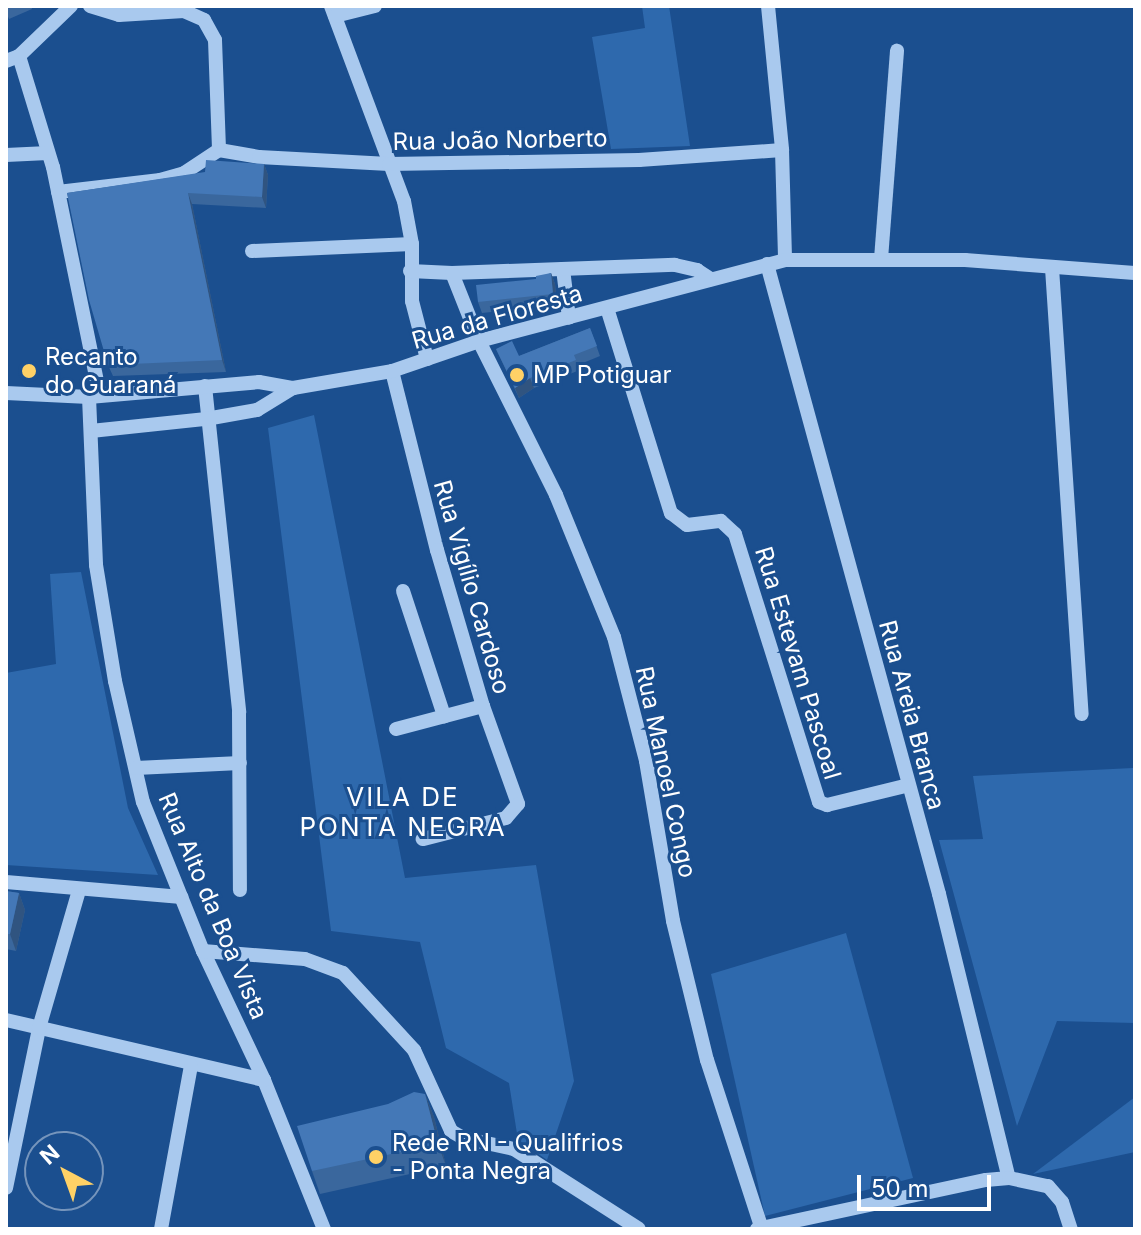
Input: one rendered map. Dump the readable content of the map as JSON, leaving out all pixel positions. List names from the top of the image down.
{
  "streets": {
    "street": [
      "Rua João Norberto",
      "Rua da Floresta",
      "Rua Vigílio Cardoso",
      "Rua Estevam Pascoal",
      "Rua Areia Branca",
      "Rua Manoel Congo",
      "Rua Alto da Boa Vista"
    ]
  },
  "crossings": [
    ["Rua da Floresta", "Rua Vigílio Cardoso"],
    ["Rua da Floresta", "Rua Estevam Pascoal"],
    ["Rua da Floresta", "Rua Areia Branca"],
    ["Rua da Floresta", "Rua Manoel Congo"],
    ["Rua da Floresta", "Rua Alto da Boa Vista"],
    ["Rua Estevam Pascoal", "Rua Areia Branca"]
  ],
  "districts": ["VILA DE PONTA NEGRA"],
  "places": ["Recanto do Guaraná", "MP Potiguar", "Rede RN - Qualifrios - Ponta Negra"],
  "scale_bar": "50 m",
  "north": "top left"
}
